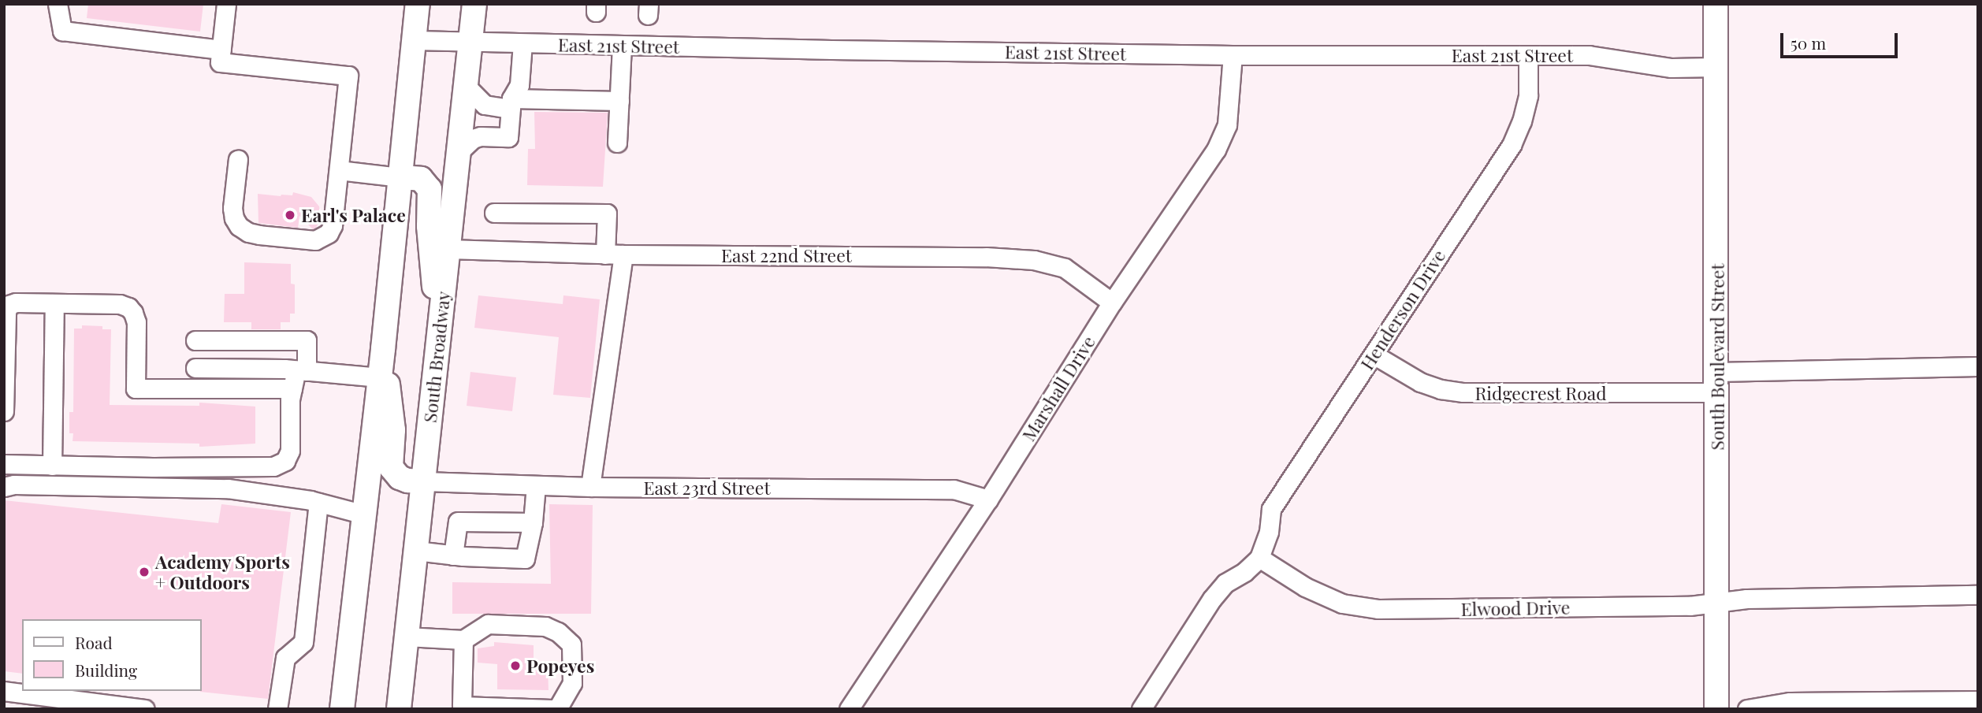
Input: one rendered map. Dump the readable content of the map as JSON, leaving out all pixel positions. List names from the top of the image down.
{
  "streets": {
    "main road": ["South Broadway", "South Boulevard Street"],
    "street": [
      "East 21st Street",
      "East 22nd Street",
      "Henderson Drive",
      "Marshall Drive",
      "Ridgecrest Road",
      "East 23rd Street",
      "Elwood Drive"
    ]
  },
  "crossings": [
    ["East 21st Street", "Henderson Drive"],
    ["East 21st Street", "South Broadway"],
    ["East 21st Street", "South Boulevard Street"],
    ["East 21st Street", "Marshall Drive"],
    ["East 22nd Street", "South Broadway"],
    ["East 22nd Street", "Marshall Drive"],
    ["Henderson Drive", "Ridgecrest Road"],
    ["Henderson Drive", "Elwood Drive"],
    ["South Broadway", "East 23rd Street"],
    ["South Boulevard Street", "Ridgecrest Road"],
    ["South Boulevard Street", "Elwood Drive"],
    ["Marshall Drive", "East 23rd Street"]
  ],
  "places": ["Earl's Palace", "Academy Sports + Outdoors", "Popeyes"],
  "legend": ["Road", "Building"],
  "scale_bar": "50 m"
}
